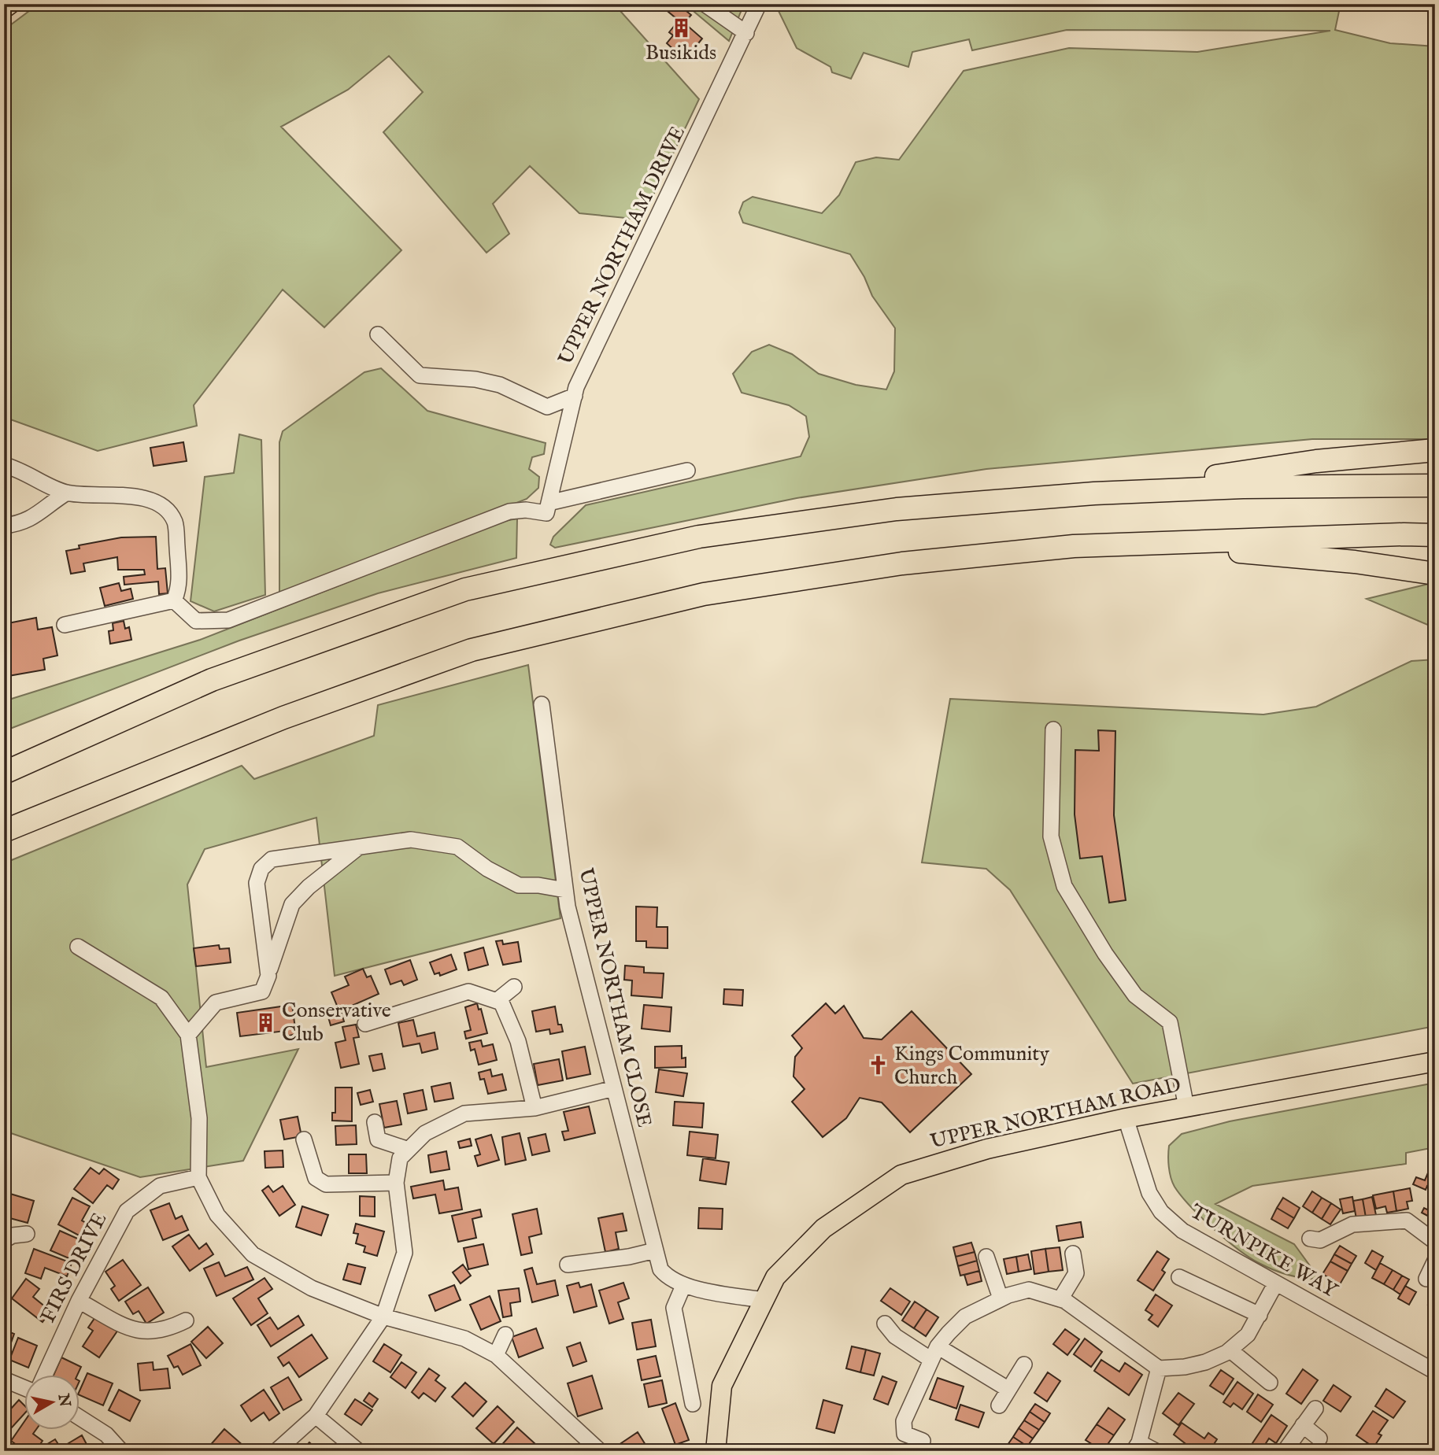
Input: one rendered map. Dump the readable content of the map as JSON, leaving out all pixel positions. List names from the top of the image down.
{
  "streets": {
    "main road": ["UPPER NORTHAM ROAD"],
    "street": [
      "UPPER NORTHAM DRIVE",
      "UPPER NORTHAM CLOSE",
      "TURNPIKE WAY",
      "FIRS DRIVE"
    ]
  },
  "crossings": [
    ["UPPER NORTHAM CLOSE", "UPPER NORTHAM ROAD"],
    ["UPPER NORTHAM ROAD", "TURNPIKE WAY"]
  ],
  "places": {
    "building": ["Busikids", "Conservative Club"],
    "church": ["Kings Community Church"]
  },
  "north": "right"
}
